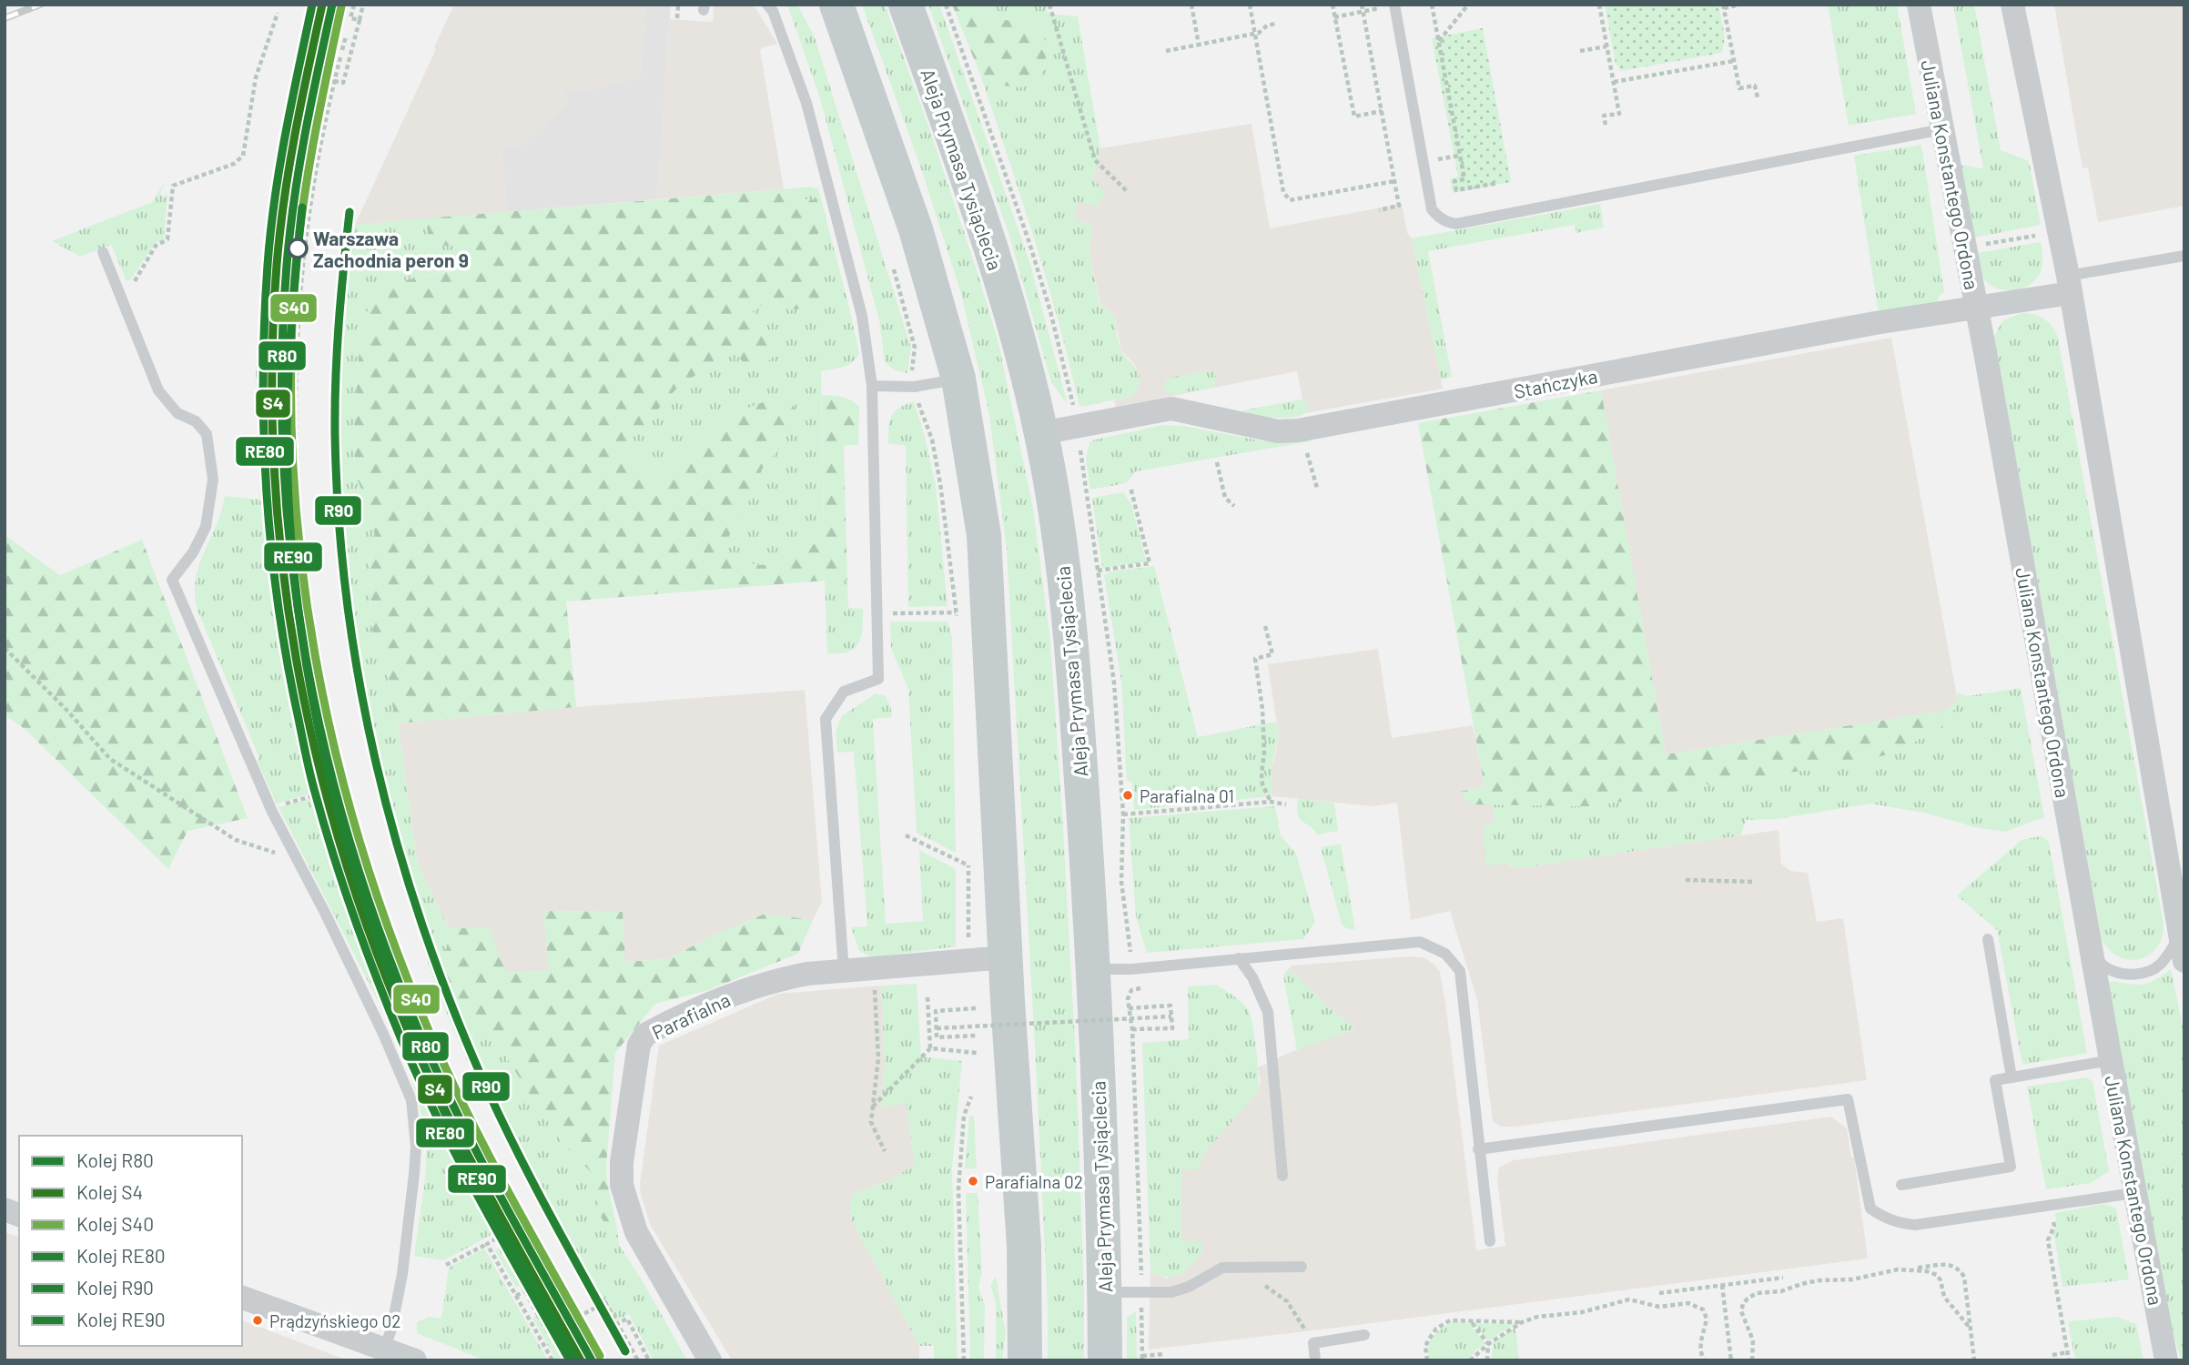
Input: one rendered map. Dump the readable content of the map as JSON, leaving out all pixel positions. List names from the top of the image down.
{
  "streets": {
    "main road": ["Aleja Prymasa Tysiąclecia"],
    "street": ["Juliana Konstantego Ordona", "Stańczyka", "Parafialna"]
  },
  "crossings": [
    ["Aleja Prymasa Tysiąclecia", "Stańczyka"],
    ["Juliana Konstantego Ordona", "Stańczyka"]
  ],
  "places": [
    "Warszawa Zachodnia peron 9",
    "Parafialna 01",
    "Parafialna 02",
    "Prądzyńskiego 02"
  ],
  "lines": [
    "rail line R80",
    "rail line S4",
    "rail line RE80",
    "rail line S40",
    "rail line RE90",
    "rail line R90"
  ],
  "legend": [
    "Kolej R80",
    "Kolej S4",
    "Kolej S40",
    "Kolej RE80",
    "Kolej R90",
    "Kolej RE90"
  ]
}
